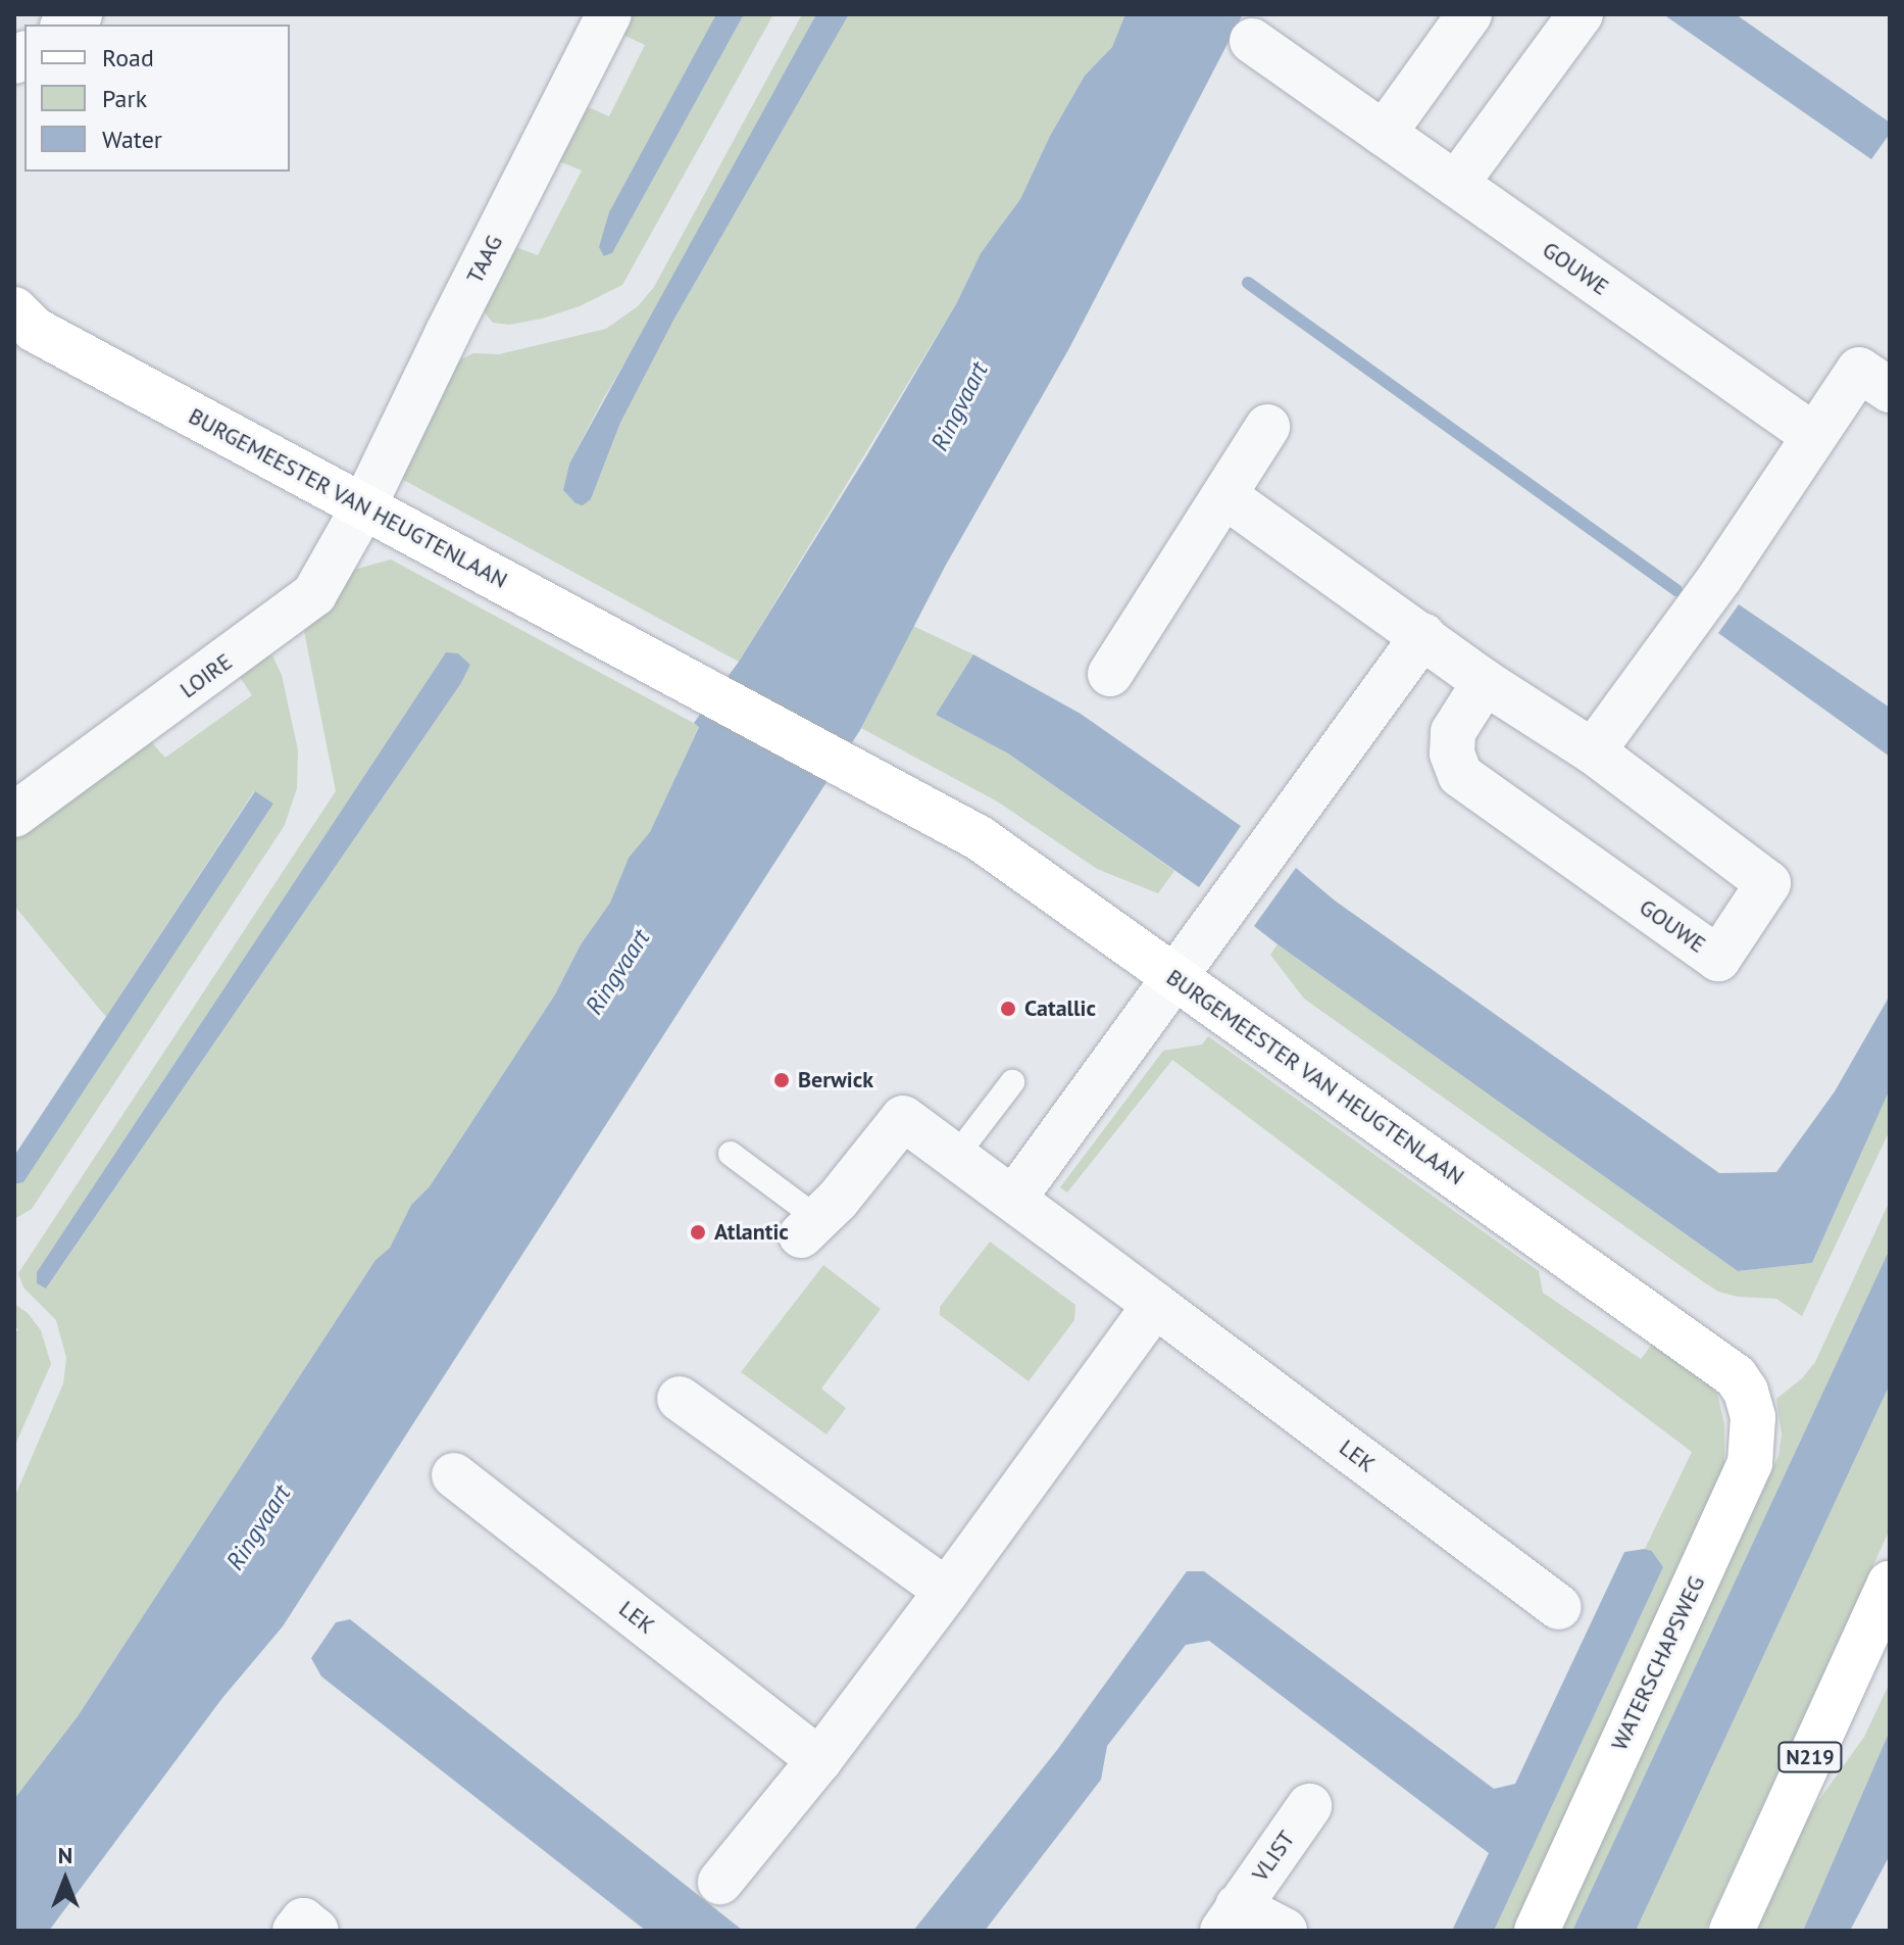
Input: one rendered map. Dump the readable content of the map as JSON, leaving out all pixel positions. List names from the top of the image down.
{
  "streets": {
    "street": [
      "TAAG",
      "GOUWE",
      "BURGEMEESTER VAN HEUGTENLAAN",
      "LOIRE",
      "LEK",
      "WATERSCHAPSWEG",
      "N219",
      "VLIST"
    ]
  },
  "crossings": [
    ["TAAG", "BURGEMEESTER VAN HEUGTENLAAN"],
    ["TAAG", "LOIRE"],
    ["BURGEMEESTER VAN HEUGTENLAAN", "LOIRE"],
    ["BURGEMEESTER VAN HEUGTENLAAN", "WATERSCHAPSWEG"]
  ],
  "water": ["Ringvaart"],
  "places": ["Catallic", "Berwick", "Atlantic"],
  "legend": ["Road", "Park", "Water"],
  "north": "top"
}
